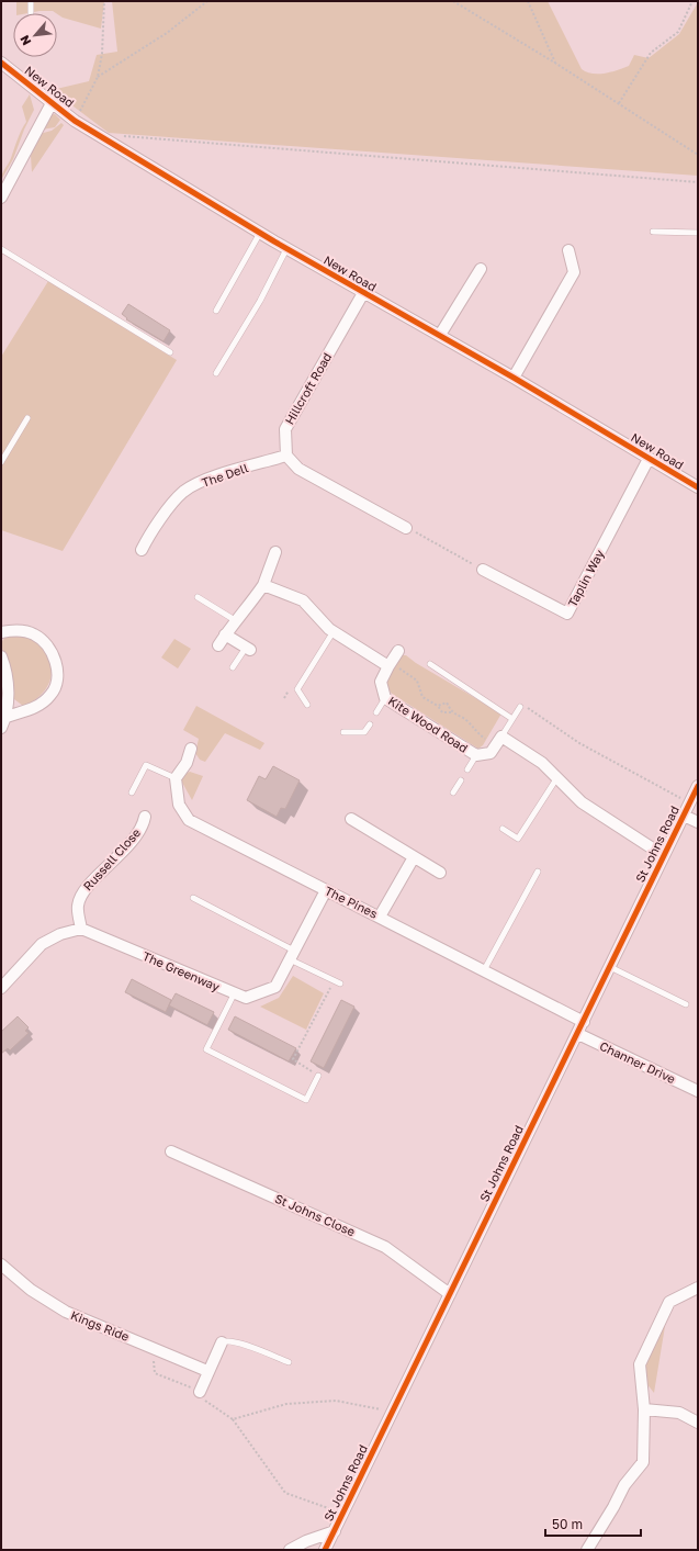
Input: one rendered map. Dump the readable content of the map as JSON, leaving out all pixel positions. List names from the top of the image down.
{
  "streets": {
    "street": [
      "New Road",
      "Hillcroft Road",
      "The Dell",
      "Taplin Way",
      "Kite Wood Road",
      "St Johns Road",
      "Russell Close",
      "The Pines",
      "The Greenway",
      "Channer Drive",
      "St Johns Close",
      "Kings Ride"
    ]
  },
  "crossings": [
    ["New Road", "Hillcroft Road"],
    ["New Road", "Taplin Way"],
    ["Hillcroft Road", "The Dell"],
    ["St Johns Road", "The Pines"],
    ["St Johns Road", "Channer Drive"],
    ["St Johns Road", "St Johns Close"],
    ["Russell Close", "The Greenway"],
    ["The Pines", "The Greenway"]
  ],
  "scale_bar": "50 m",
  "north": "bottom left"
}
